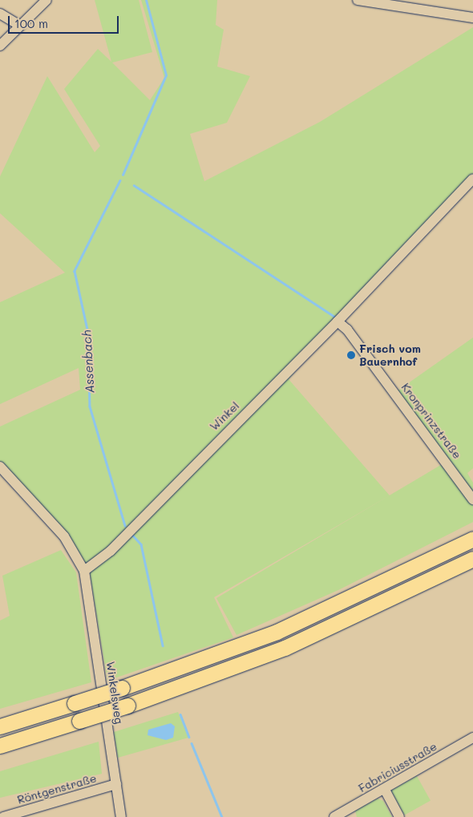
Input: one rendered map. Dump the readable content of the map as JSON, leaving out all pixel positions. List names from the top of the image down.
{
  "streets": {
    "street": [
      "Winkel",
      "Kronprinzstraße",
      "Winkelsweg",
      "Fabriciusstraße",
      "Röntgenstraße"
    ]
  },
  "crossings": [
    ["Winkel", "Kronprinzstraße"],
    ["Winkel", "Winkelsweg"],
    ["Winkelsweg", "Röntgenstraße"]
  ],
  "water": ["Assenbach"],
  "places": ["Frisch vom Bauernhof"],
  "scale_bar": "100 m"
}
